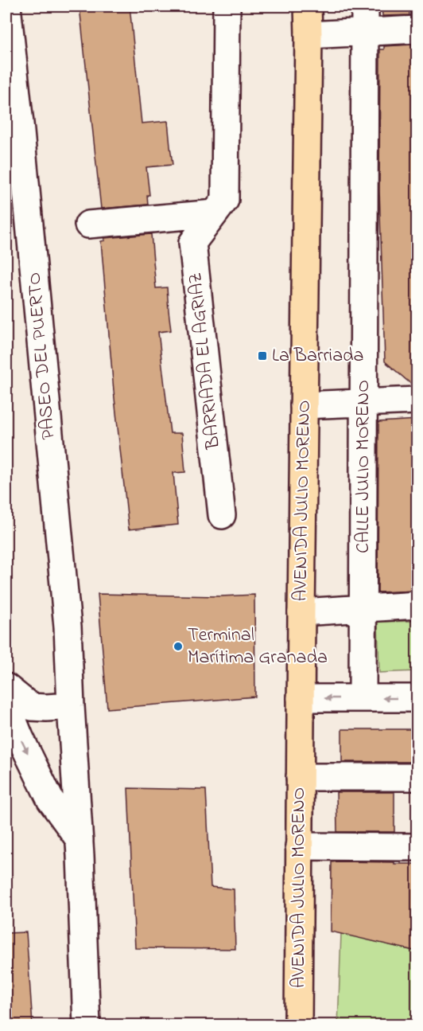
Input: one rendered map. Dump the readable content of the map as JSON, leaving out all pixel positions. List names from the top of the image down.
{
  "streets": {
    "highway": ["AVENIDA JULIO MORENO"],
    "street": ["PASEO DEL PUERTO", "BARRIADA EL AGRIAZ", "CALLE JULIO MORENO"]
  },
  "places": {
    "transit": ["La Barriada"],
    "other": ["Terminal Marítima Granada"]
  }
}
